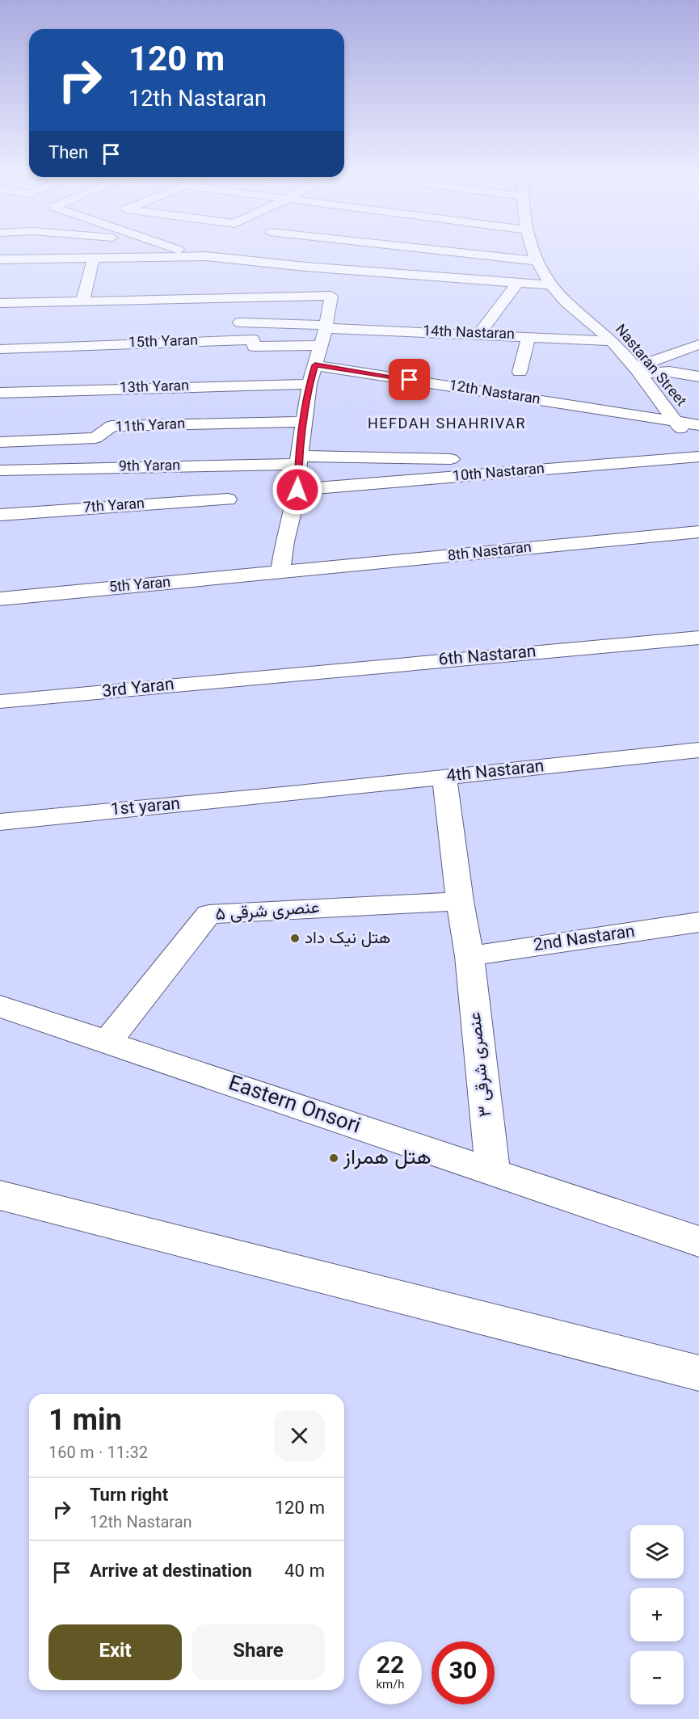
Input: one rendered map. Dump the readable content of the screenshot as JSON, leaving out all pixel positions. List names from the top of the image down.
{
  "streets": {
    "street": [
      "14th Nastaran",
      "15th Yaran",
      "Nastaran Street",
      "13th Yaran",
      "12th Nastaran",
      "11th Yaran",
      "9th Yaran",
      "10th Nastaran",
      "7th Yaran",
      "8th Nastaran",
      "5th Yaran",
      "6th Nastaran",
      "3rd Yaran",
      "4th Nastaran",
      "1st yaran",
      "عنصری شرقی ۵",
      "2nd Nastaran",
      "عنصری شرقی ۳",
      "Eastern Onsori"
    ]
  },
  "crossings": [
    ["14th Nastaran", "Nastaran Street"],
    ["Nastaran Street", "12th Nastaran"],
    ["Nastaran Street", "10th Nastaran"],
    ["8th Nastaran", "5th Yaran"],
    ["6th Nastaran", "3rd Yaran"],
    ["4th Nastaran", "1st yaran"],
    ["4th Nastaran", "عنصری شرقی ۳"],
    ["عنصری شرقی ۵", "عنصری شرقی ۳"],
    ["عنصری شرقی ۵", "Eastern Onsori"],
    ["2nd Nastaran", "عنصری شرقی ۳"],
    ["عنصری شرقی ۳", "Eastern Onsori"]
  ],
  "districts": ["HEFDAH SHAHRIVAR"],
  "places": ["هتل نیک داد", "هتل همراز"],
  "page": {
    "turn": ["120 m", "12th Nastaran"],
    "then": "Then",
    "heading": ["1 min", "160 m · 11:32"],
    "list": [
      {
        "name": "Turn right",
        "note": "12th Nastaran",
        "value": "120 m"
      },
      {
        "name": "Arrive at destination",
        "value": "40 m"
      }
    ],
    "map_buttons": ["+", "−"],
    "buttons": ["Exit", "Share"],
    "speed": "22 km/h",
    "limit": "30"
  }
}
